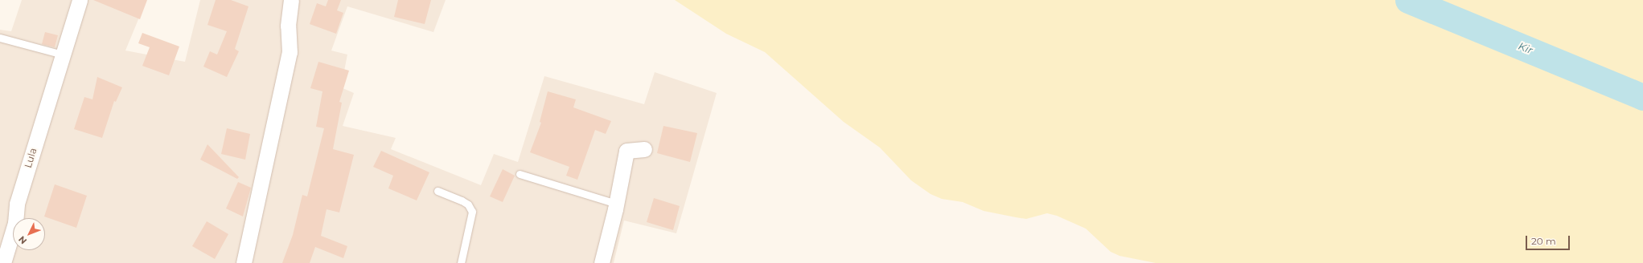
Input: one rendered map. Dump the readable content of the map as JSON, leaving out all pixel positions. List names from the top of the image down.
{
  "streets": {
    "street": ["Lula"]
  },
  "water": ["Kir"],
  "scale_bar": "20 m",
  "north": "bottom left"
}
